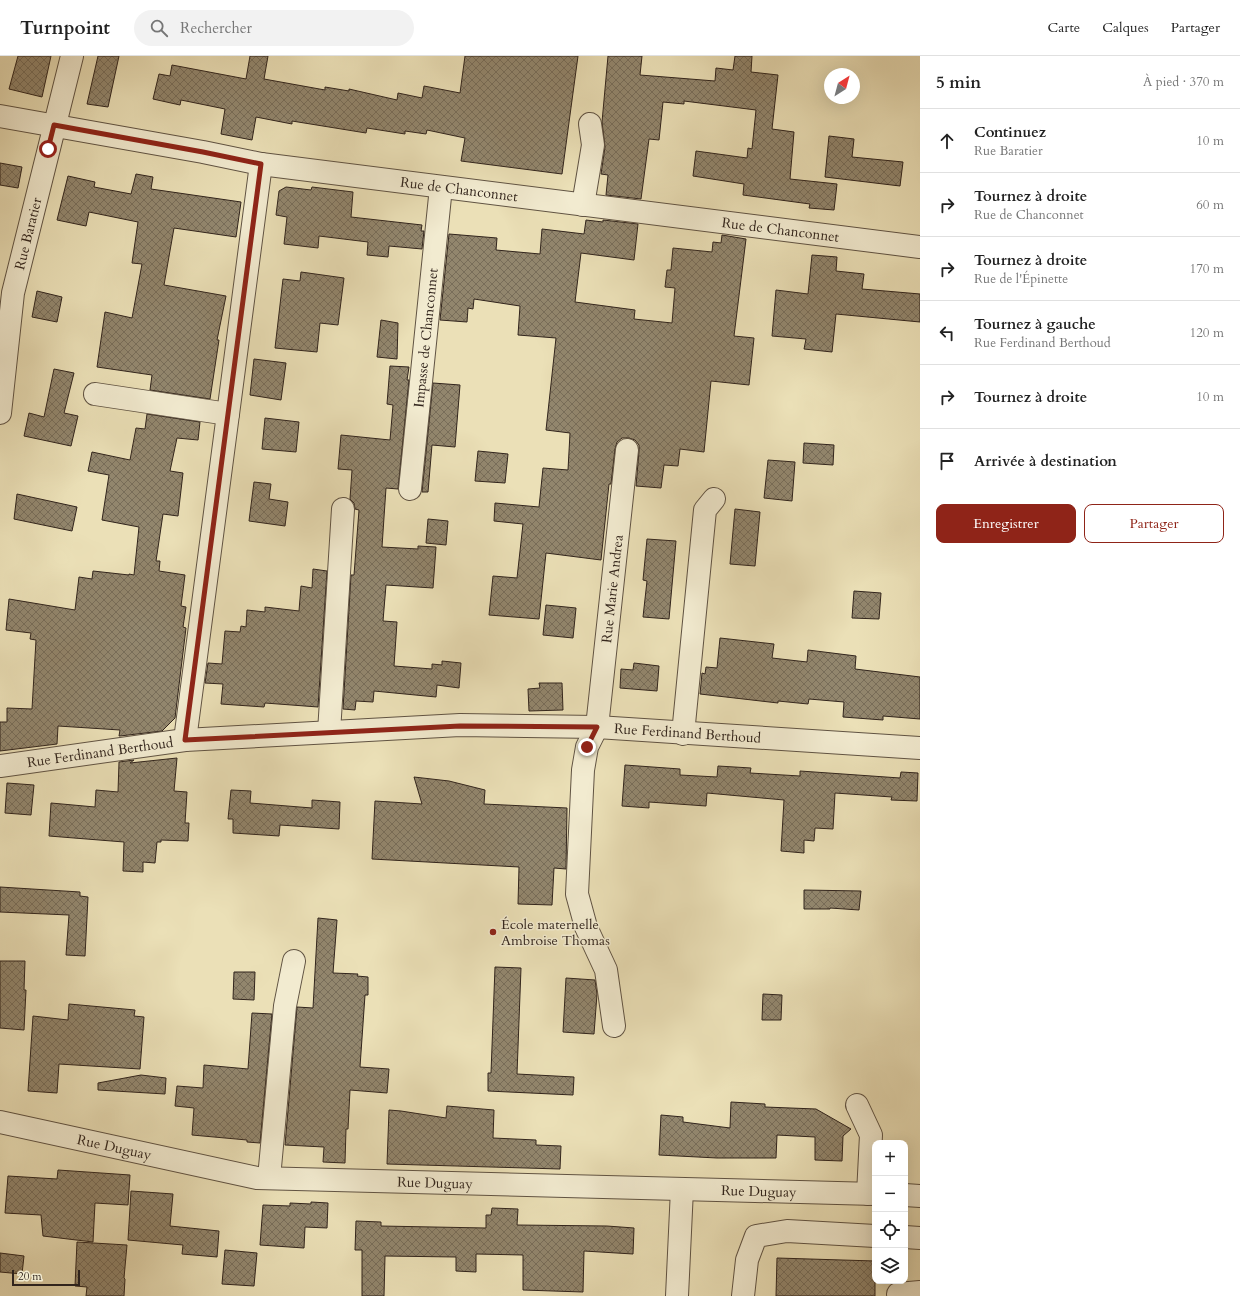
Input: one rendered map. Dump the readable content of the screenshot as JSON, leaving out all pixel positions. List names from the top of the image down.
{
  "streets": {
    "street": [
      "Rue de Chanconnet",
      "Rue Baratier",
      "Impasse de Chanconnet",
      "Rue Marie Andrea",
      "Rue Ferdinand Berthoud",
      "Rue Duguay"
    ]
  },
  "crossings": [
    ["Rue de Chanconnet", "Rue Baratier"],
    ["Rue de Chanconnet", "Impasse de Chanconnet"],
    ["Rue Marie Andrea", "Rue Ferdinand Berthoud"]
  ],
  "places": ["École maternelle Ambroise Thomas"],
  "scale_bar": "20 m",
  "north": "top right",
  "page": {
    "header": "Turnpoint",
    "search": "Rechercher",
    "nav": ["Carte", "Calques", "Partager"],
    "heading": ["5 min", "À pied · 370 m"],
    "list": [
      ["Continuez", "Rue Baratier", "10 m"],
      ["Tournez à droite", "Rue de Chanconnet", "60 m"],
      ["Tournez à droite", "Rue de l'Épinette", "170 m"],
      ["Tournez à gauche", "Rue Ferdinand Berthoud", "120 m"],
      ["Tournez à droite", "10 m"],
      "Arrivée à destination"
    ],
    "buttons": ["Enregistrer", "Partager"],
    "map_buttons": ["+", "−"],
    "scale": "20 m"
  }
}
